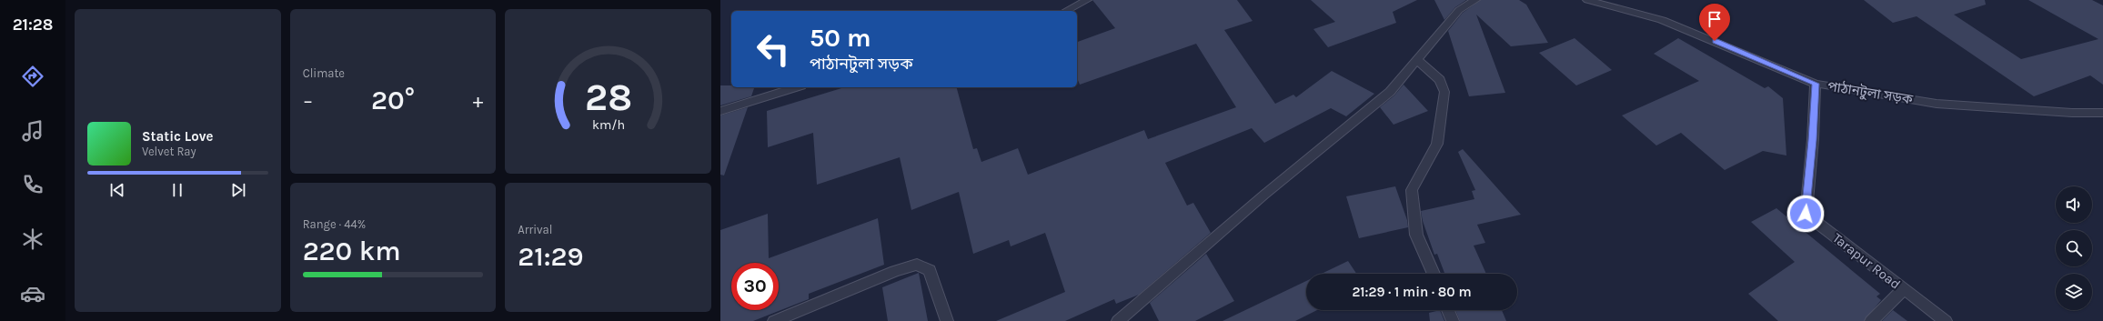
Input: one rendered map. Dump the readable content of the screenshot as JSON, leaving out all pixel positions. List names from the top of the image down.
{
  "streets": {
    "street": ["পাঠানটুলা সড়ক", "Tarapur Road"]
  },
  "crossings": [
    ["পাঠানটুলা সড়ক", "Tarapur Road"]
  ],
  "page": {
    "tabs": "21:28",
    "tile": [
      "Climate",
      ["Range · 44%", "220 km"],
      ["Arrival", "21:29"]
    ],
    "turn": ["50 m", "পাঠানটুলা সড়ক"],
    "heat": ["−", "20°", "+"],
    "song": ["Static Love", "Velvet Ray"],
    "limit": "30",
    "trip": "21:29 · 1 min · 80 m",
    "gauge": ["28", "km/h"]
  }
}
